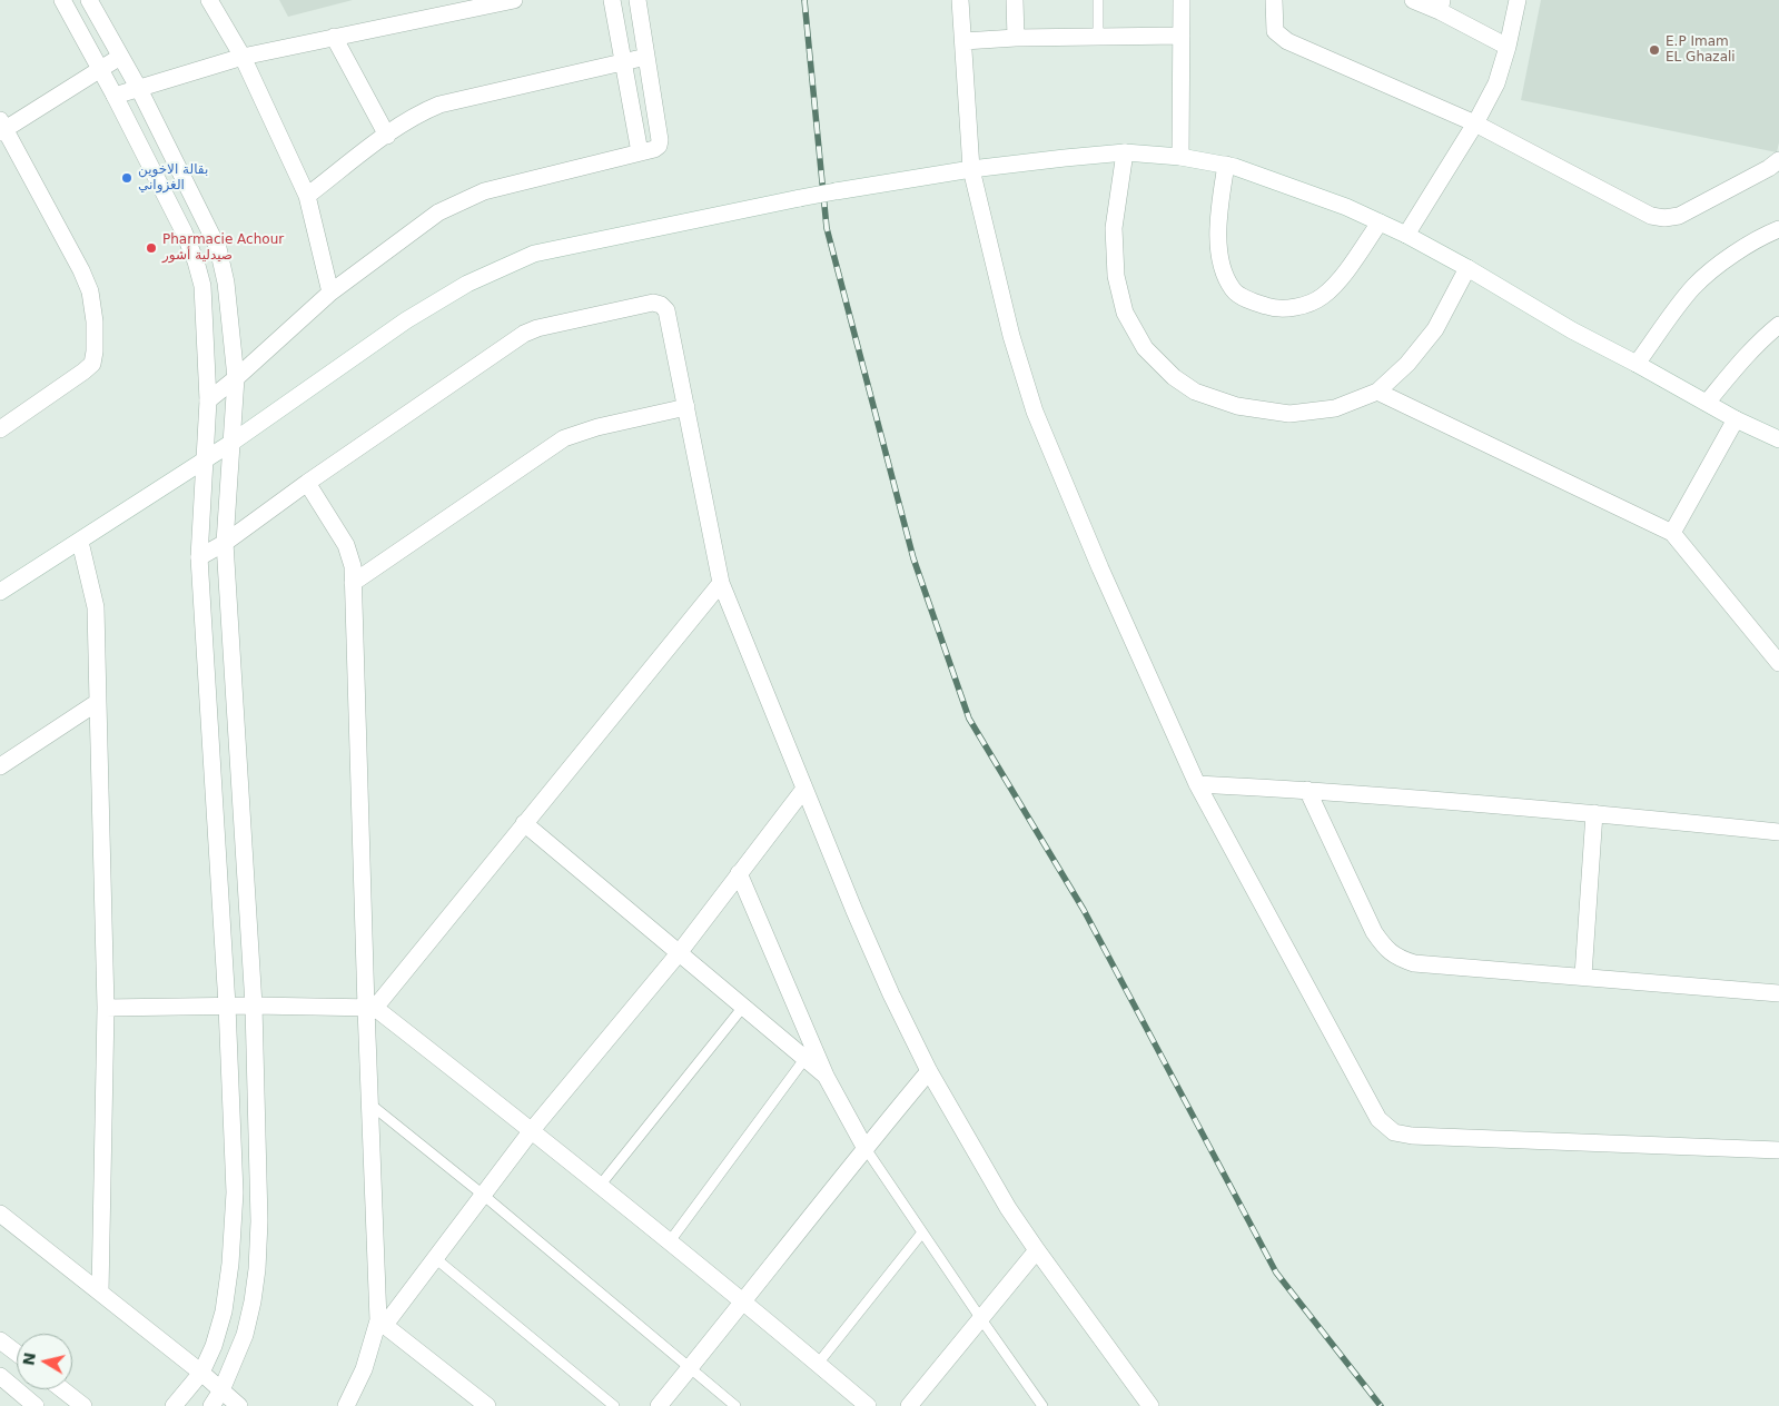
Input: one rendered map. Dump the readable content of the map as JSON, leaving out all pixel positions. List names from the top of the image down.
{
  "places": ["E.P Imam EL Ghazali", "بقالة الاخوين الغزواني", "Pharmacie Achour صيدلية أشور"],
  "north": "left"
}
